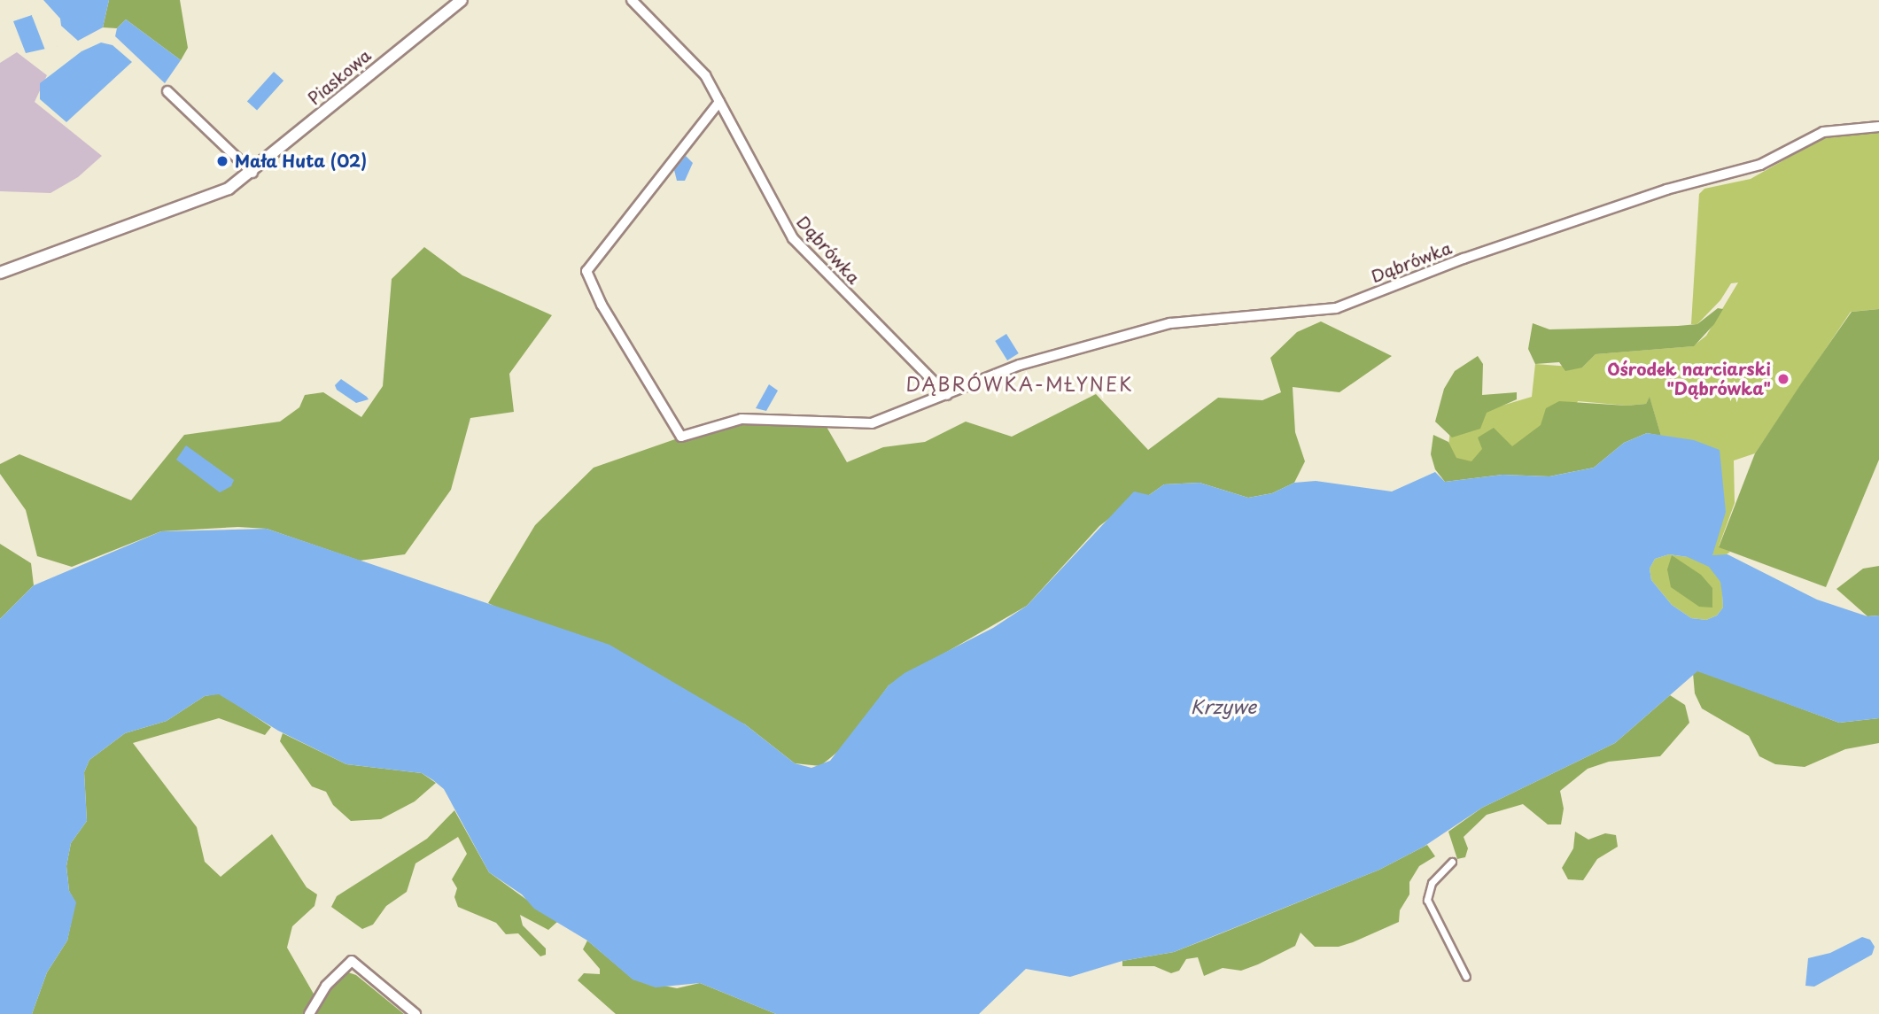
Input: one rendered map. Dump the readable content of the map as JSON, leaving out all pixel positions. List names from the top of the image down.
{
  "streets": {
    "street": ["Piaskowa", "Dąbrówka"]
  },
  "districts": ["DĄBRÓWKA-MŁYNEK"],
  "water": ["Krzywe"],
  "places": ["Mała Huta (02)", "Ośrodek narciarski \"Dąbrówka\""]
}
